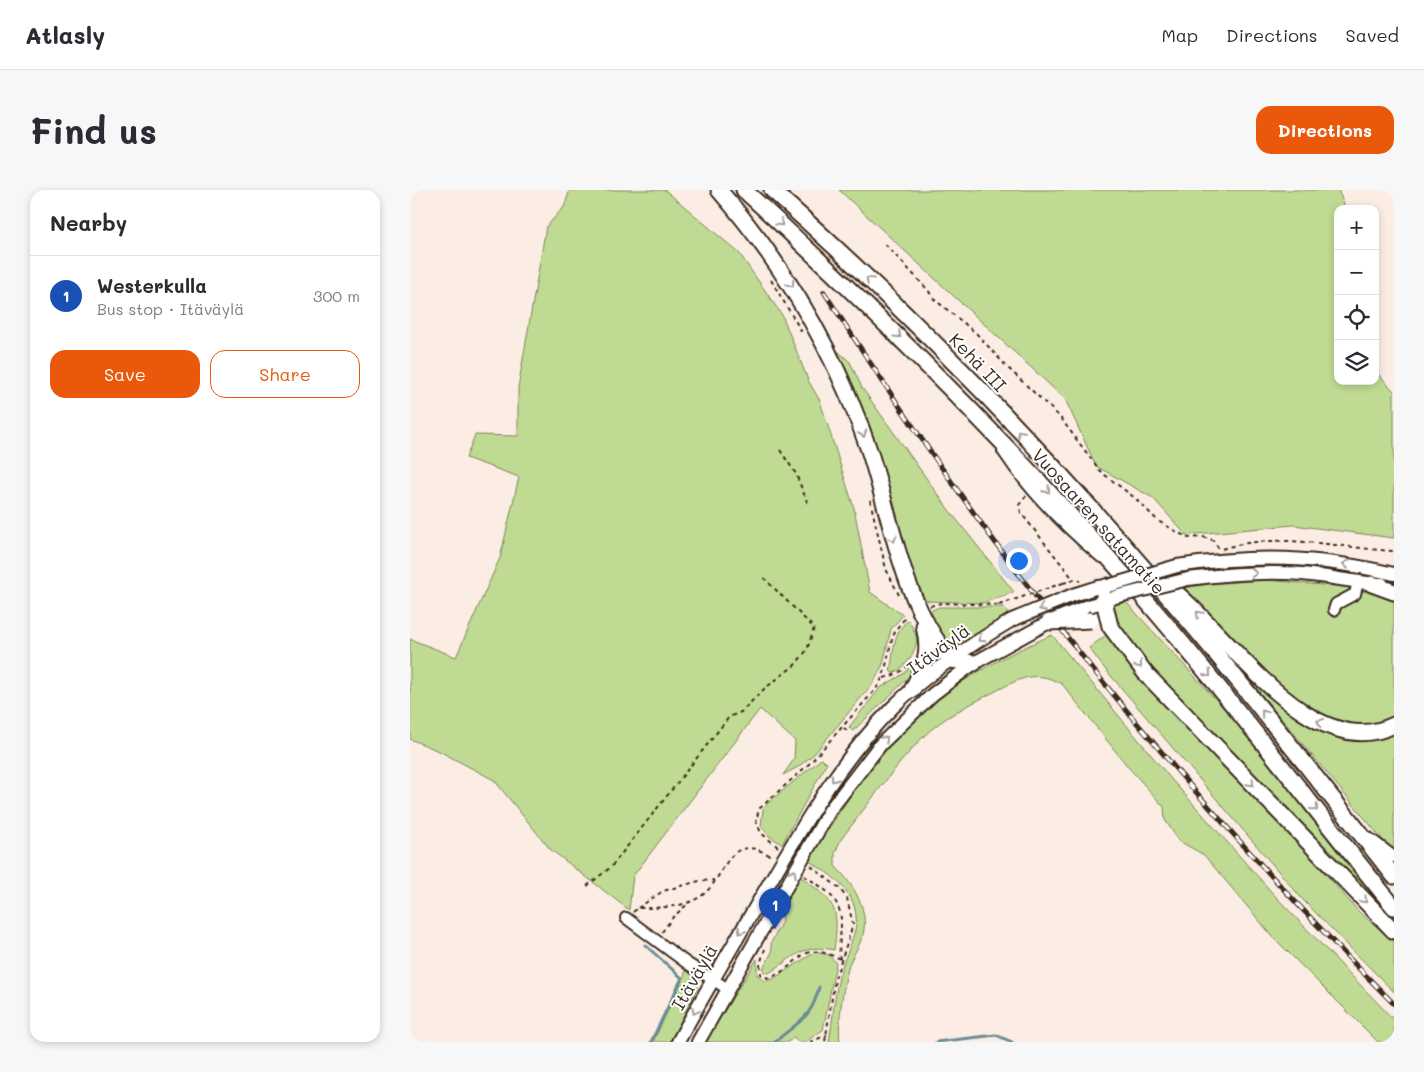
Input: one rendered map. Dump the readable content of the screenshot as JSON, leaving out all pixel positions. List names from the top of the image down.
{
  "streets": {
    "highway": ["Kehä III", "Vuosaaren satamatie"],
    "main road": ["Itäväylä"]
  },
  "crossings": [
    ["Kehä III", "Vuosaaren satamatie"]
  ],
  "page": {
    "header": "Atlasly",
    "nav": ["Map", "Directions", "Saved"],
    "buttons": [
      "Directions",
      ["Save", "Share"]
    ],
    "title": "Find us",
    "heading": "Nearby",
    "map_buttons": ["+", "−"],
    "list": [
      {
        "mark": "1",
        "name": "Westerkulla",
        "note": "Bus stop · Itäväylä",
        "value": "300 m"
      }
    ],
    "pins": "1"
  }
}
